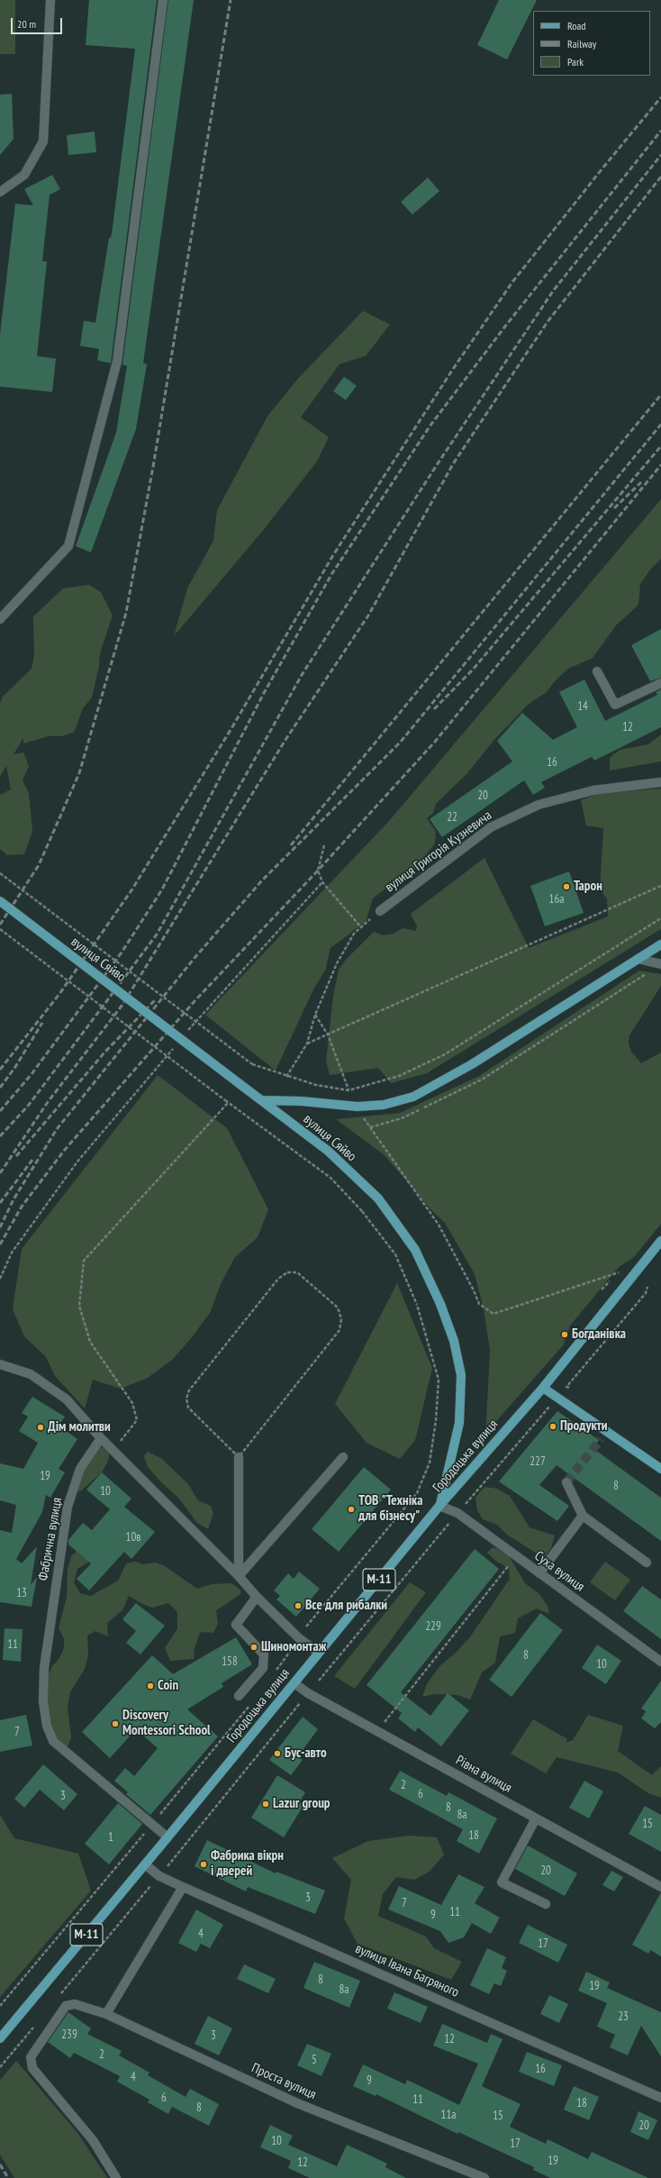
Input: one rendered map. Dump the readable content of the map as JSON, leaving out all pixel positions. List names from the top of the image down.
{
  "streets": {
    "main road": ["вулиця Сяйво", "Городоцька вулиця", "М-11"],
    "street": [
      "вулиця Григорія Кузневича",
      "Фабрична вулиця",
      "Суха вулиця",
      "Рівна вулиця",
      "вулиця Івана Багряного",
      "Проста вулиця"
    ]
  },
  "crossings": [
    ["вулиця Сяйво", "Городоцька вулиця"],
    ["вулиця Сяйво", "Суха вулиця"],
    ["Городоцька вулиця", "Фабрична вулиця"],
    ["Городоцька вулиця", "Суха вулиця"],
    ["Городоцька вулиця", "Рівна вулиця"],
    ["Городоцька вулиця", "вулиця Івана Багряного"]
  ],
  "places": [
    "Тарон",
    "Богданівка",
    "Продукти",
    "Дім молитви",
    "ТОВ \"Техніка для бізнесу\"",
    "Все для рибалки",
    "Шиномонтаж",
    "Coin",
    "Discovery Montessori School",
    "Бус-авто",
    "Lazur group",
    "Фабрика вікрн і дверей"
  ],
  "house_numbers": [
    "14",
    "12",
    "16",
    "20",
    "22",
    "16а",
    "227",
    "19",
    "8",
    "10",
    "10в",
    "13",
    "229",
    "11",
    "8",
    "158",
    "10",
    "7",
    "2",
    "6",
    "3",
    "8",
    "8а",
    "15",
    "18",
    "1",
    "20",
    "3",
    "7",
    "11",
    "9",
    "4",
    "17",
    "8",
    "19",
    "8а",
    "23",
    "239",
    "3",
    "12",
    "2",
    "5",
    "16",
    "4",
    "9",
    "6",
    "11",
    "18",
    "8",
    "11а",
    "15",
    "20",
    "10",
    "17",
    "19",
    "12"
  ],
  "legend": ["Road", "Railway", "Park"],
  "scale_bar": "20 m"
}
